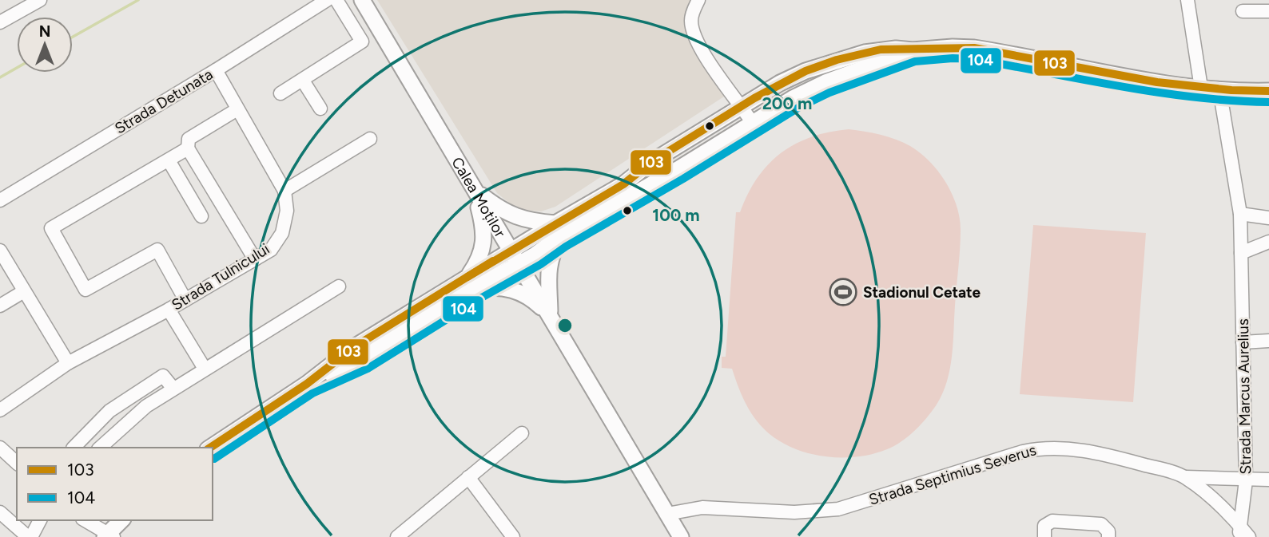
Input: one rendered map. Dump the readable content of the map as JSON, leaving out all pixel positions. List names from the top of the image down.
{
  "streets": {
    "main road": ["Calea Moților"],
    "street": [
      "Strada Detunata",
      "Strada Tulnicului",
      "Strada Marcus Aurelius",
      "Strada Septimius Severus"
    ]
  },
  "crossings": [
    ["Strada Detunata", "Strada Tulnicului"],
    ["Calea Moților", "Strada Septimius Severus"],
    ["Strada Marcus Aurelius", "Strada Septimius Severus"]
  ],
  "places": {
    "sports": ["Stadionul Cetate"]
  },
  "lines": ["transit line 103", "transit line 104"],
  "legend": ["103", "104"],
  "north": "top",
  "rings": ["200 m", "100 m"]
}
